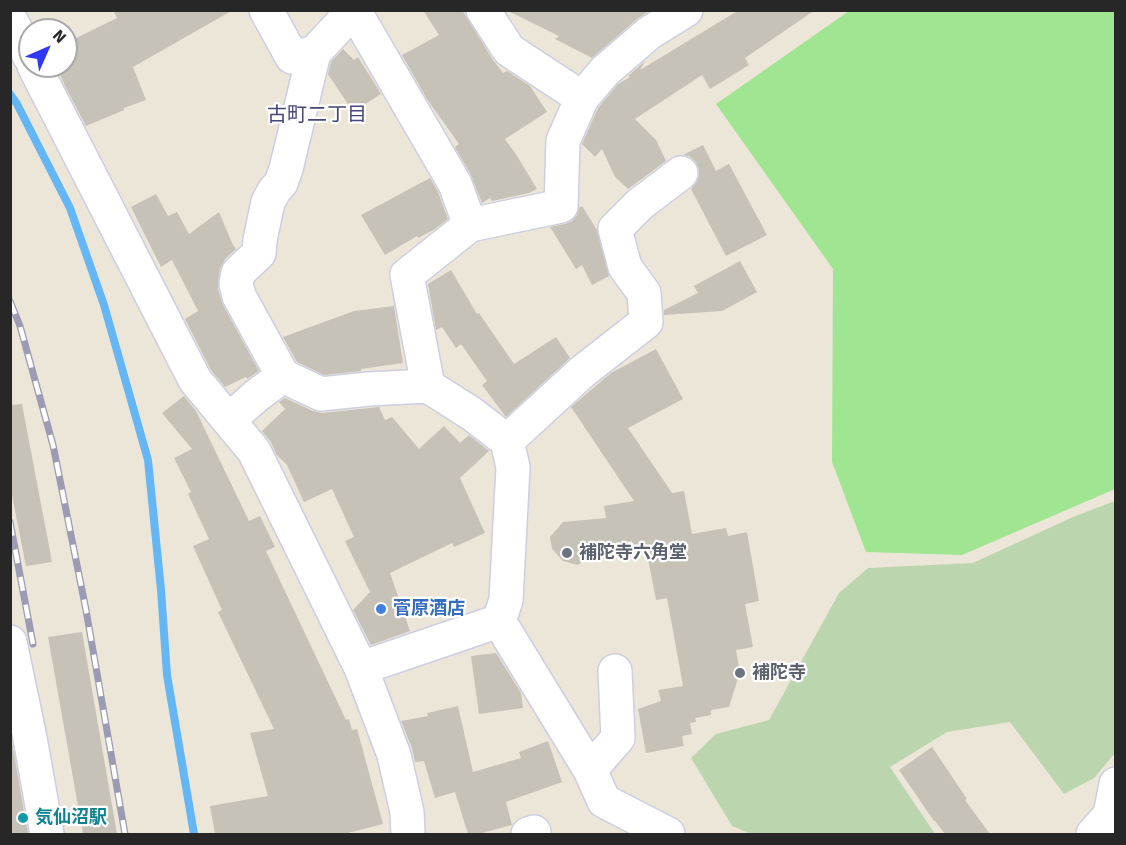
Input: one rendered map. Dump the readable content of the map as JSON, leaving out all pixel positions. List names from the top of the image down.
{
  "districts": ["古町二丁目"],
  "places": [
    "補陀寺六角堂",
    "菅原酒店",
    "補陀寺",
    "気仙沼駅"
  ],
  "north": "top right"
}
